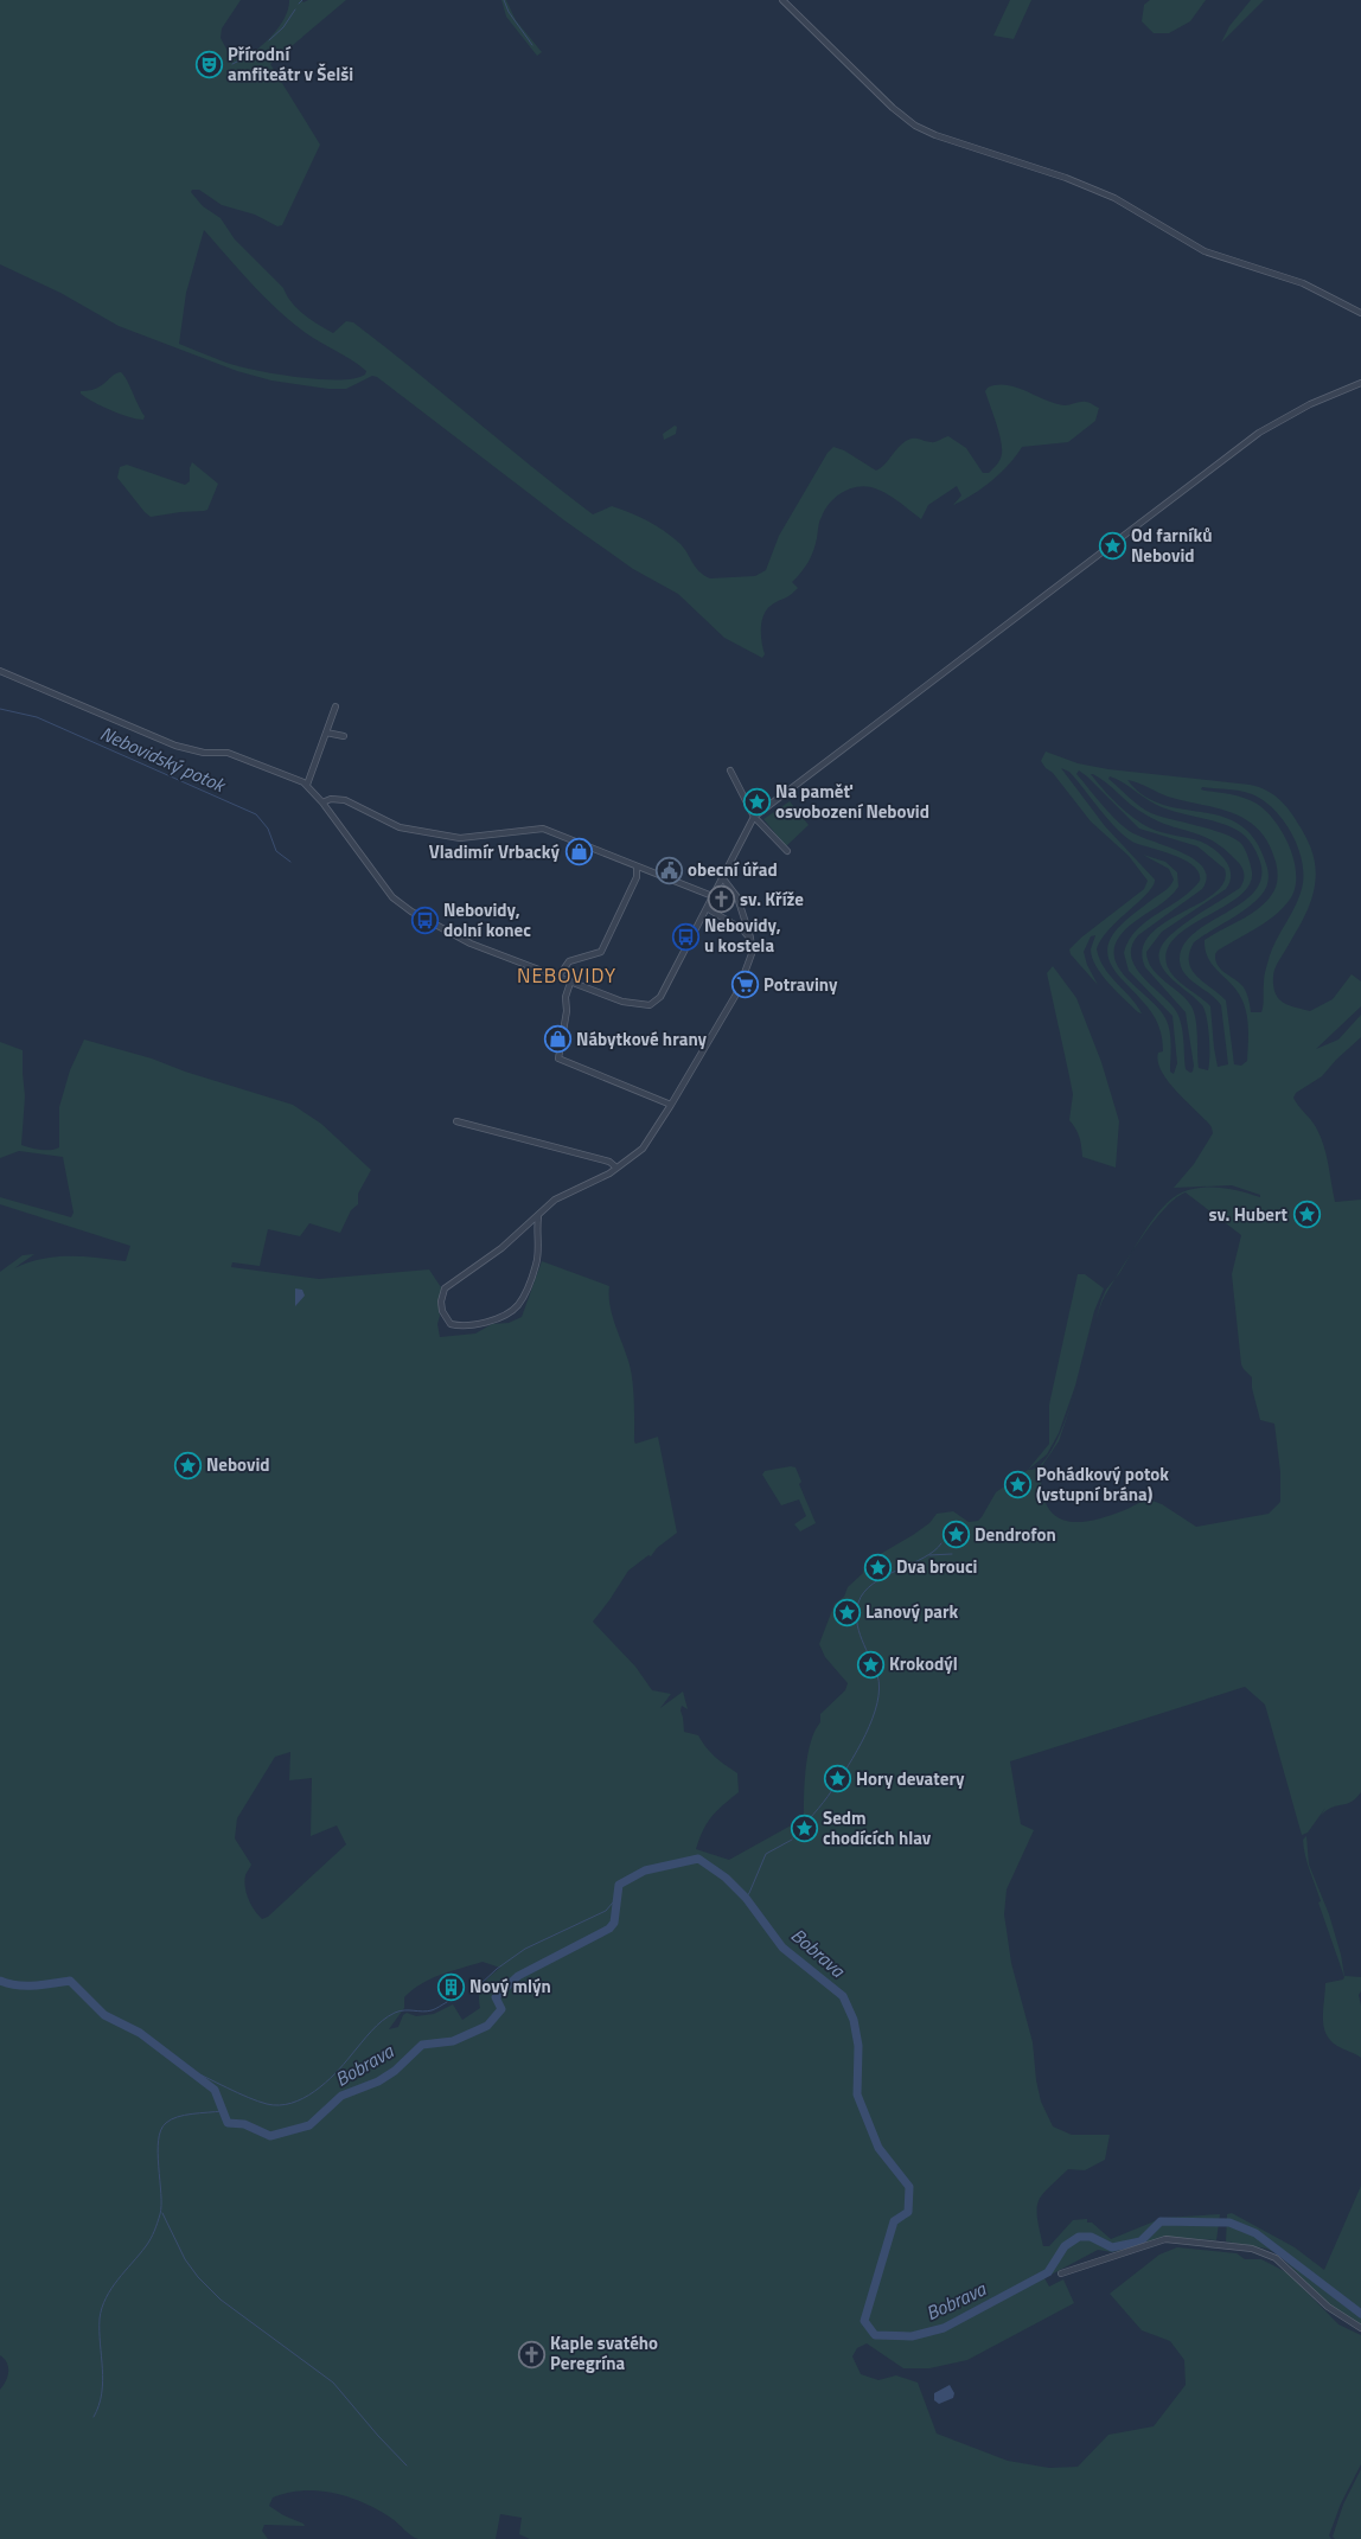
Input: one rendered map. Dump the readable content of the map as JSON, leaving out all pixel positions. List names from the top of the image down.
{
  "districts": ["NEBOVIDY"],
  "water": ["Nebovidský potok", "Bobrava"],
  "places": {
    "theatre": ["Přírodní amfiteátr v Šelši"],
    "place": [
      "Od farníků Nebovid",
      "Na paměť osvobození Nebovid",
      "sv. Hubert",
      "Nebovid",
      "Pohádkový potok (vstupní brána)",
      "Dendrofon",
      "Dva brouci",
      "Lanový park",
      "Krokodýl",
      "Hory devatery",
      "Sedm chodících hlav"
    ],
    "shop": ["Vladimír Vrbacký", "Nábytkové hrany"],
    "public building": ["obecní úřad"],
    "church": ["sv. Kříže", "Kaple svatého Peregrína"],
    "bus stop": ["Nebovidy, dolní konec", "Nebovidy, u kostela"],
    "supermarket": ["Potraviny"],
    "building": ["Nový mlýn"]
  }
}
